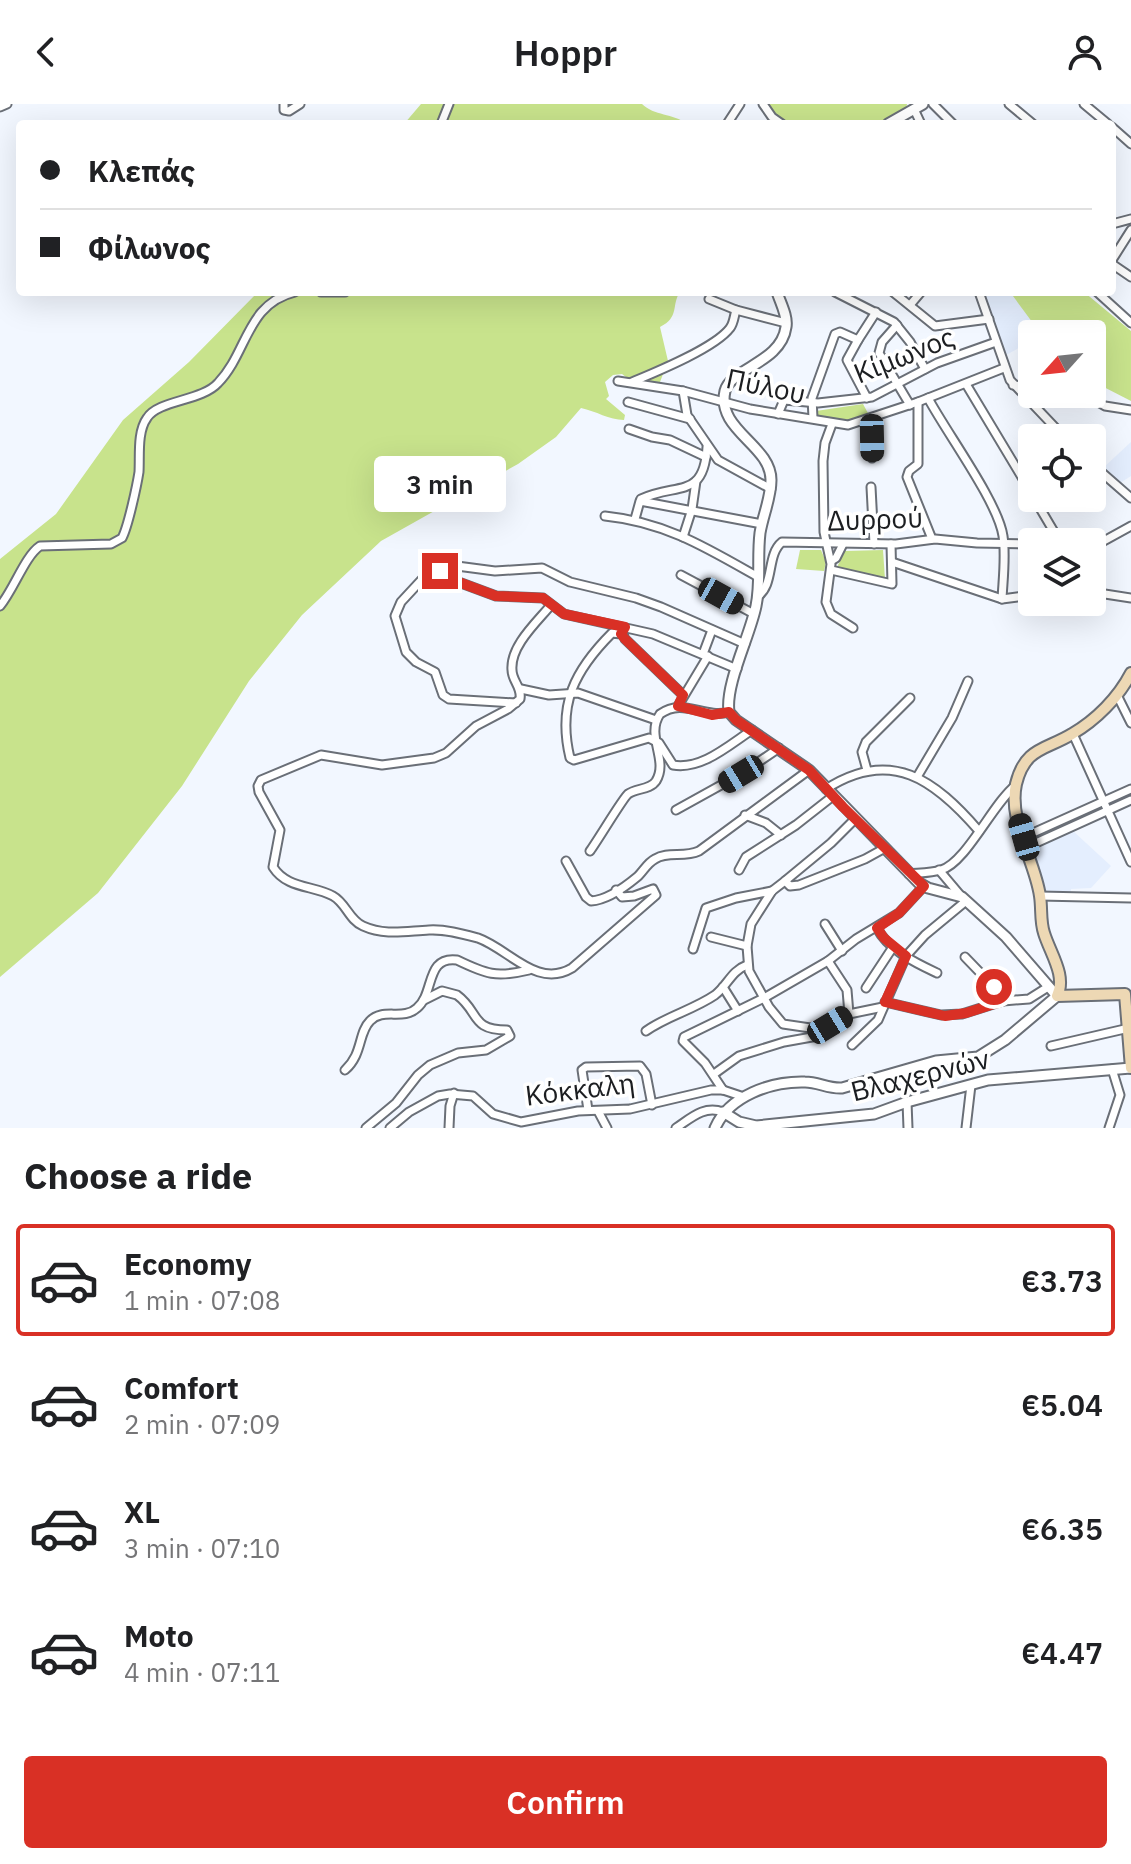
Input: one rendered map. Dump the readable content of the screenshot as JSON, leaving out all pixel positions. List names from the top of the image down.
{
  "streets": {
    "street": [
      "Κίμωνος",
      "Πύλου",
      "Δυρρού",
      "Βλαχερνών",
      "Κόκκαλη"
    ]
  },
  "crossings": [
    ["Κίμωνος", "Πύλου"],
    ["Πύλου", "Δυρρού"]
  ],
  "north": "bottom left",
  "page": {
    "header": "Hoppr",
    "banner": ["Κλεπάς", "Φίλωνος"],
    "bubble": "3 min",
    "heading": "Choose a ride",
    "list": [
      {
        "name": "Economy",
        "note": "1 min · 07:08",
        "value": "€3.73"
      },
      {
        "name": "Comfort",
        "note": "2 min · 07:09",
        "value": "€5.04"
      },
      {
        "name": "XL",
        "note": "3 min · 07:10",
        "value": "€6.35"
      },
      {
        "name": "Moto",
        "note": "4 min · 07:11",
        "value": "€4.47"
      }
    ],
    "buttons": "Confirm"
  }
}
